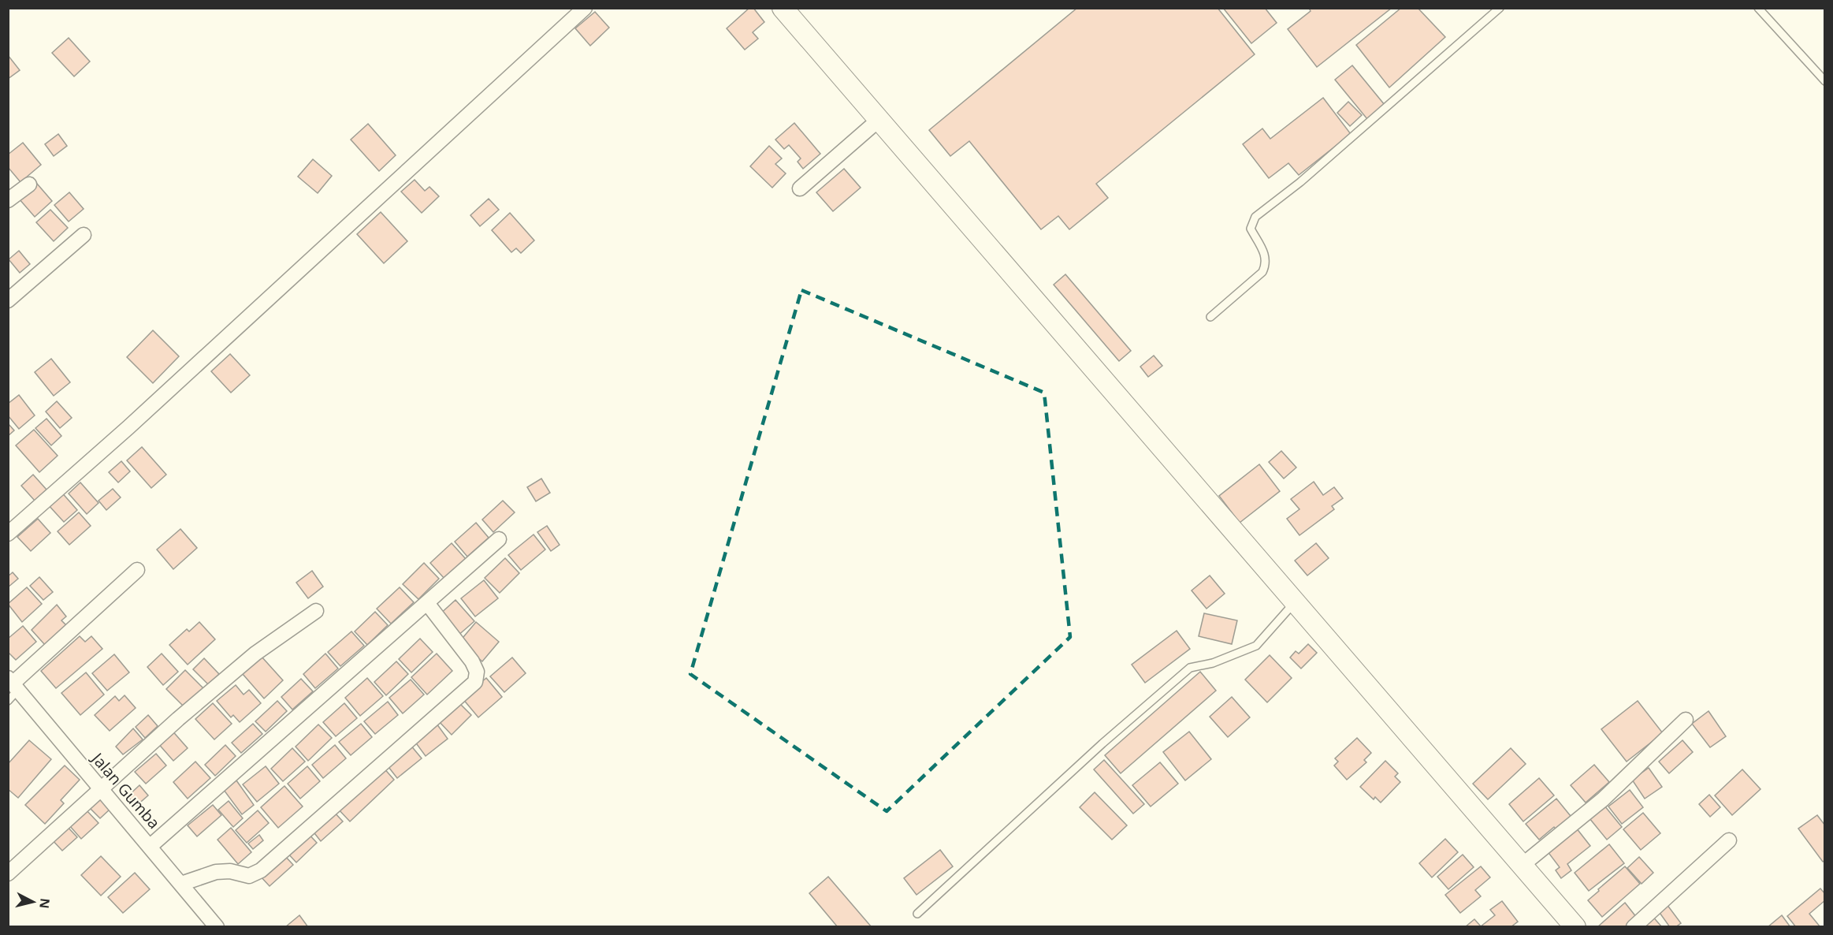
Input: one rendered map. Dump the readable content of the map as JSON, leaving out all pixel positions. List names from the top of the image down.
{
  "streets": {
    "street": ["Jalan Gumba"]
  },
  "north": "right"
}
